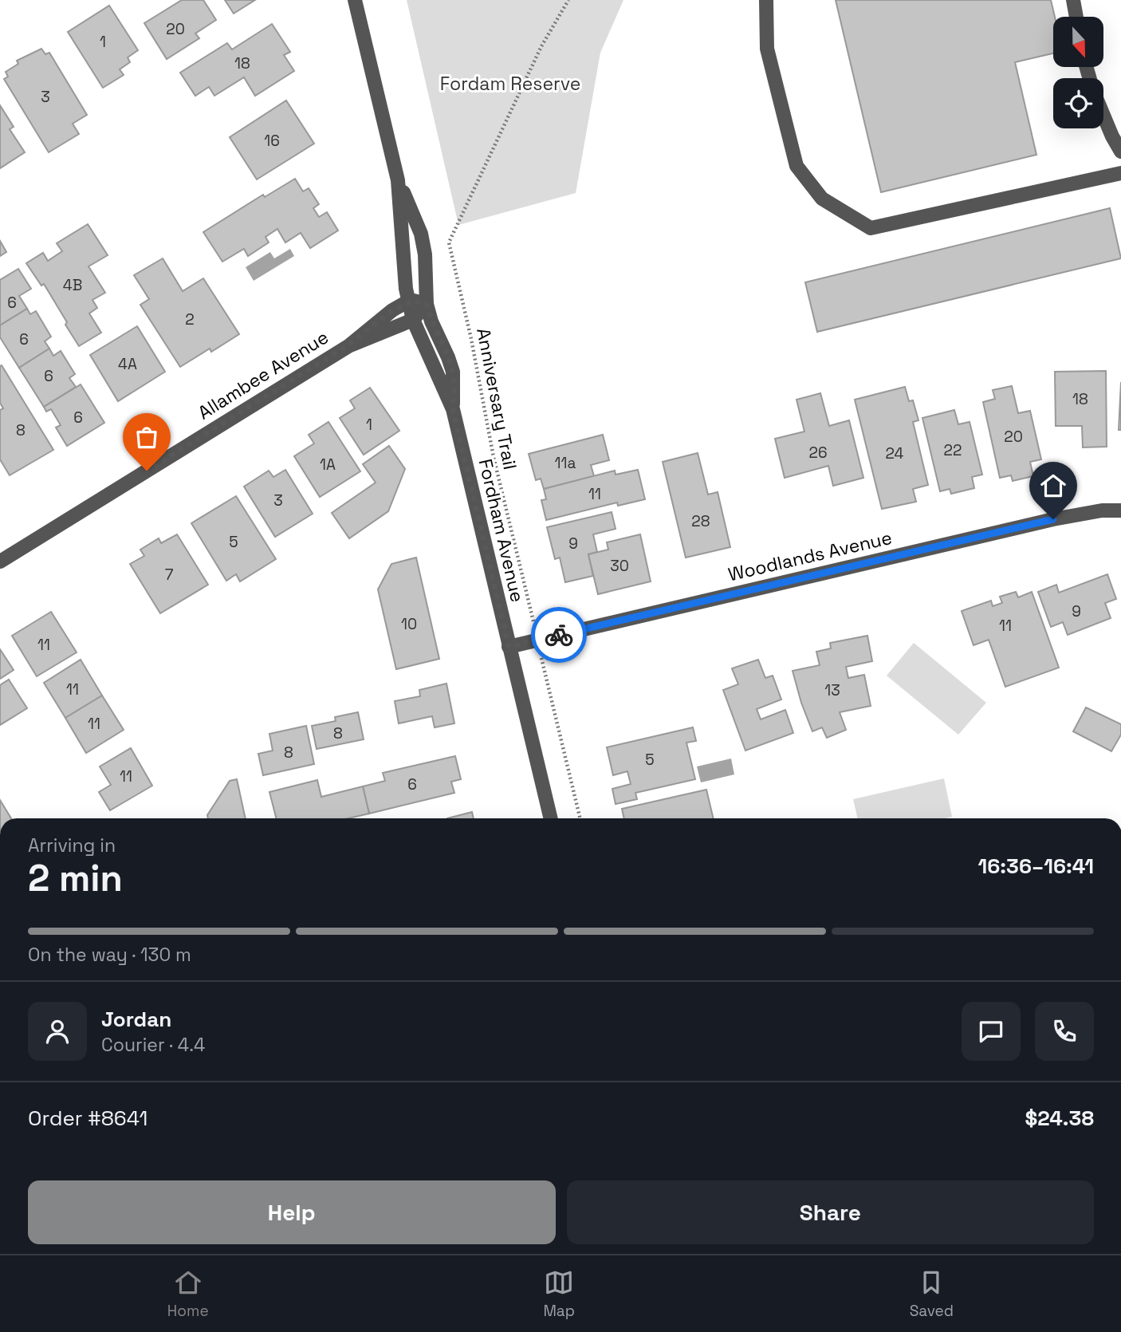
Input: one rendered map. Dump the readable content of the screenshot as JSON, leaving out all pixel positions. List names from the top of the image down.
{
  "streets": {
    "street": ["Allambee Avenue", "Fordham Avenue", "Woodlands Avenue"],
    "path": ["Anniversary Trail"]
  },
  "crossings": [
    ["Allambee Avenue", "Fordham Avenue"],
    ["Anniversary Trail", "Woodlands Avenue"],
    ["Fordham Avenue", "Woodlands Avenue"]
  ],
  "parks": ["Fordam Reserve"],
  "house_numbers": [
    "20",
    "1",
    "18",
    "3",
    "16",
    "4B",
    "6",
    "2",
    "6",
    "4A",
    "6",
    "18",
    "6",
    "1",
    "8",
    "20",
    "22",
    "26",
    "24",
    "11a",
    "1A",
    "11",
    "3",
    "28",
    "5",
    "9",
    "30",
    "7",
    "9",
    "10",
    "11",
    "11",
    "11",
    "13",
    "11",
    "8",
    "8",
    "5",
    "11",
    "6"
  ],
  "north": "bottom",
  "page": {
    "heading": ["2 min", "Arriving in", "16:36–16:41"],
    "panel": [
      "Jordan",
      "Courier · 4.4",
      "Order #8641",
      "$24.38"
    ],
    "bar": "On the way · 130 m",
    "buttons": ["Help", "Share"],
    "tabs": ["Home", "Map", "Saved"]
  }
}
